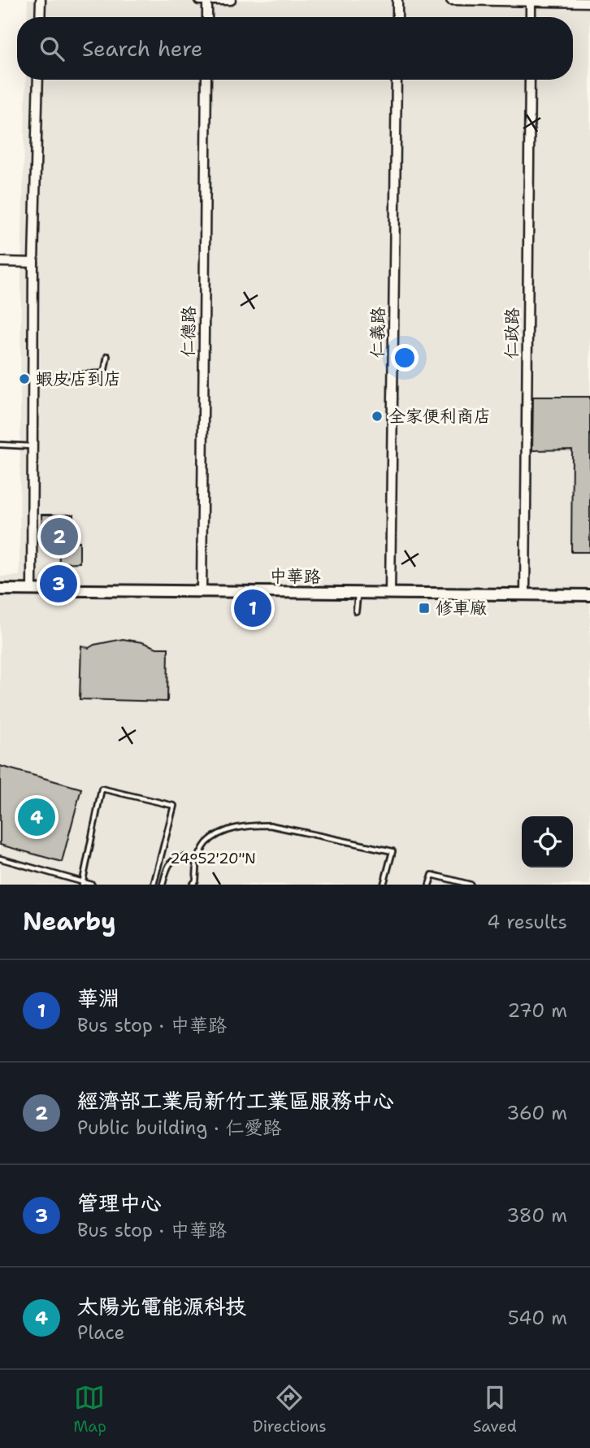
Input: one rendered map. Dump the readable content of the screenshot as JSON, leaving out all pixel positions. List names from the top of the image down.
{
  "streets": {
    "street": [
      "仁德路",
      "仁義路",
      "仁政路",
      "中華路"
    ]
  },
  "crossings": [
    ["仁德路", "中華路"],
    ["仁義路", "中華路"],
    ["仁政路", "中華路"]
  ],
  "places": {
    "other": ["蝦皮店到店", "全家便利商店"],
    "transit": ["修車廠"]
  },
  "page": {
    "search": "Search here",
    "pins": [
      "2",
      "3",
      "1",
      "4"
    ],
    "heading": ["Nearby", "4 results"],
    "list": [
      {
        "mark": "1",
        "name": "華淵",
        "note": "Bus stop · 中華路",
        "value": "270 m"
      },
      {
        "mark": "2",
        "name": "經濟部工業局新竹工業區服務中心",
        "note": "Public building · 仁愛路",
        "value": "360 m"
      },
      {
        "mark": "3",
        "name": "管理中心",
        "note": "Bus stop · 中華路",
        "value": "380 m"
      },
      {
        "mark": "4",
        "name": "太陽光電能源科技",
        "note": "Place",
        "value": "540 m"
      }
    ],
    "nav": ["Map", "Directions", "Saved"]
  },
  "coordinates": ["24°52'20\"N"]
}
